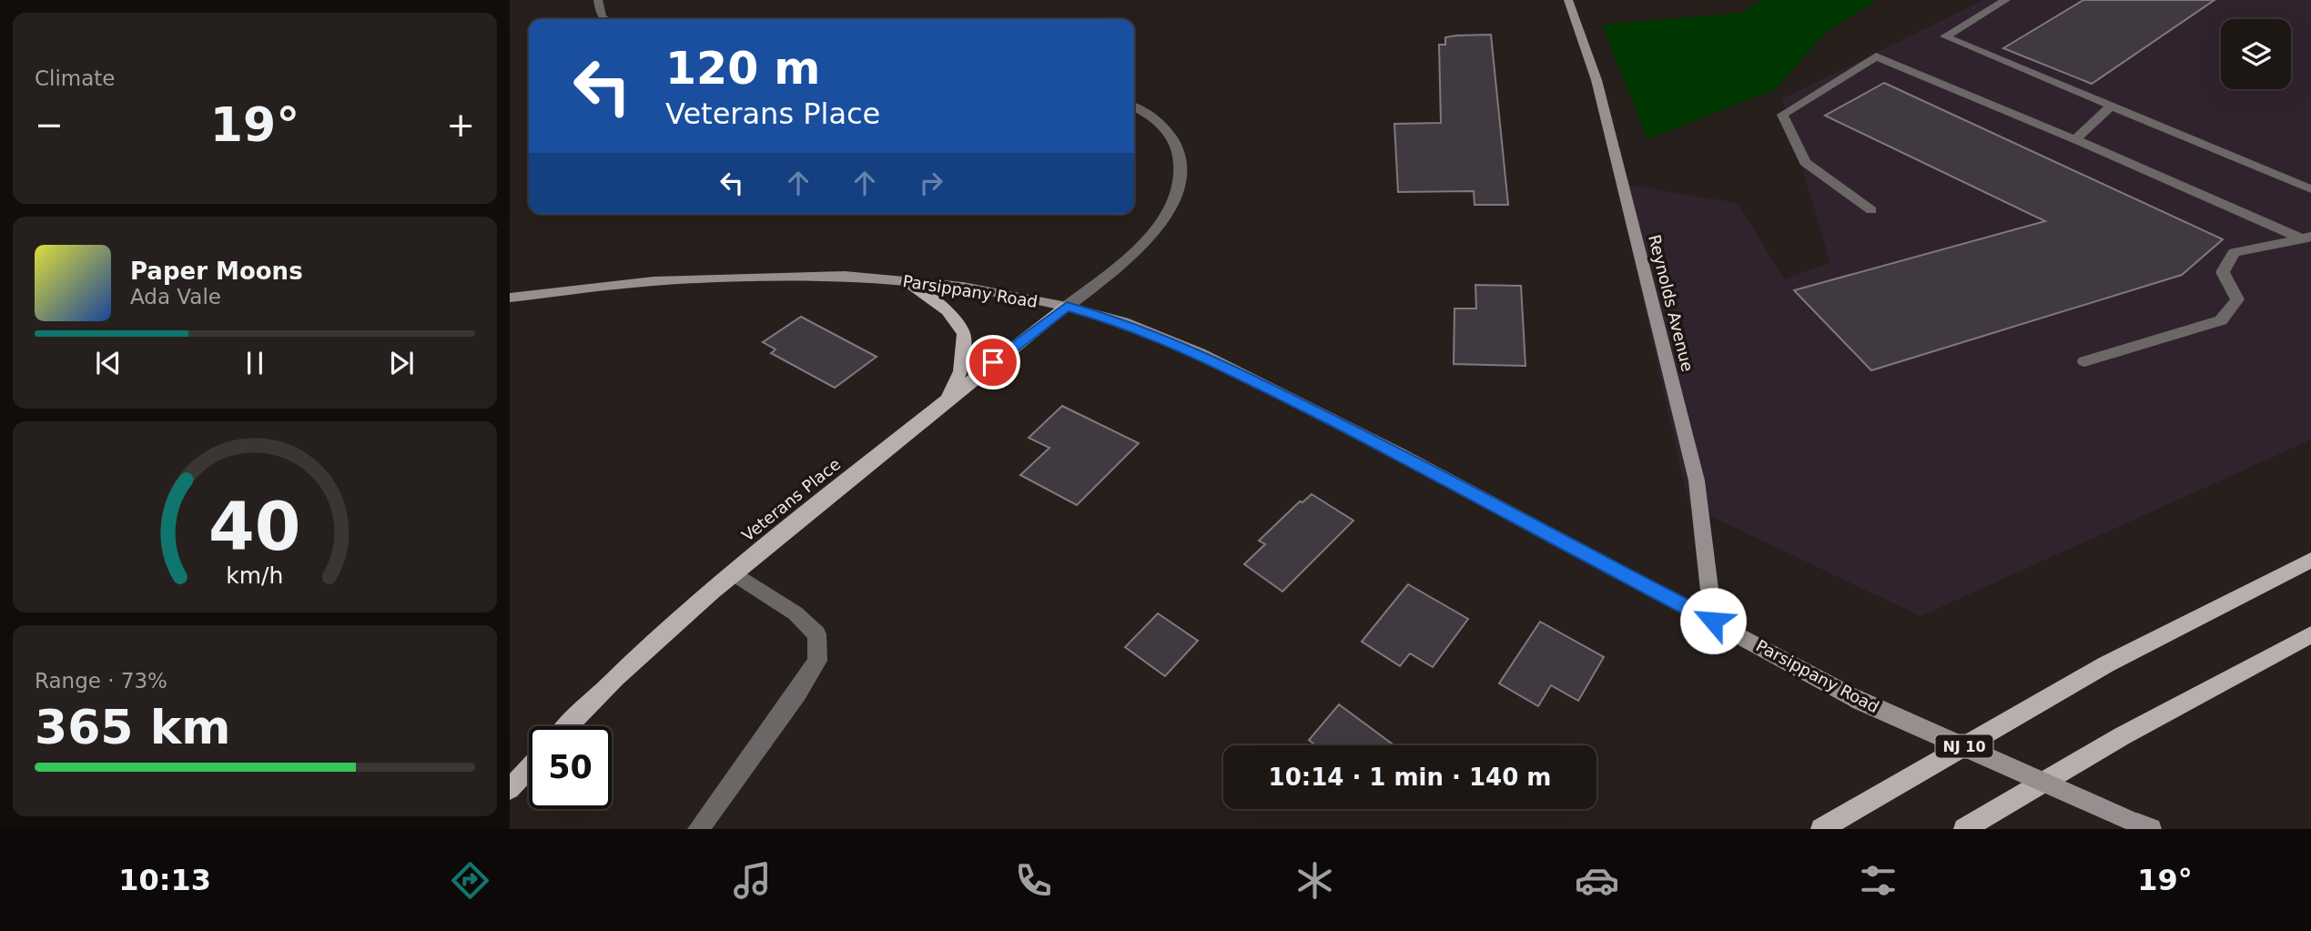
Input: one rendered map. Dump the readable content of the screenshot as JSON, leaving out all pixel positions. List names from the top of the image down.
{
  "streets": {
    "main road": [
      "Parsippany Road",
      "Reynolds Avenue",
      "Veterans Place",
      "NJ 10"
    ]
  },
  "crossings": [
    ["Parsippany Road", "Reynolds Avenue"],
    ["Parsippany Road", "Veterans Place"]
  ],
  "page": {
    "tile": [
      "Climate",
      ["Range · 73%", "365 km"]
    ],
    "turn": ["120 m", "Veterans Place"],
    "heat": ["−", "19°", "+"],
    "song": ["Paper Moons", "Ada Vale"],
    "limit": "50",
    "trip": "10:14 · 1 min · 140 m",
    "tabs": ["10:13", "19°"],
    "gauge": ["40", "km/h"]
  }
}
